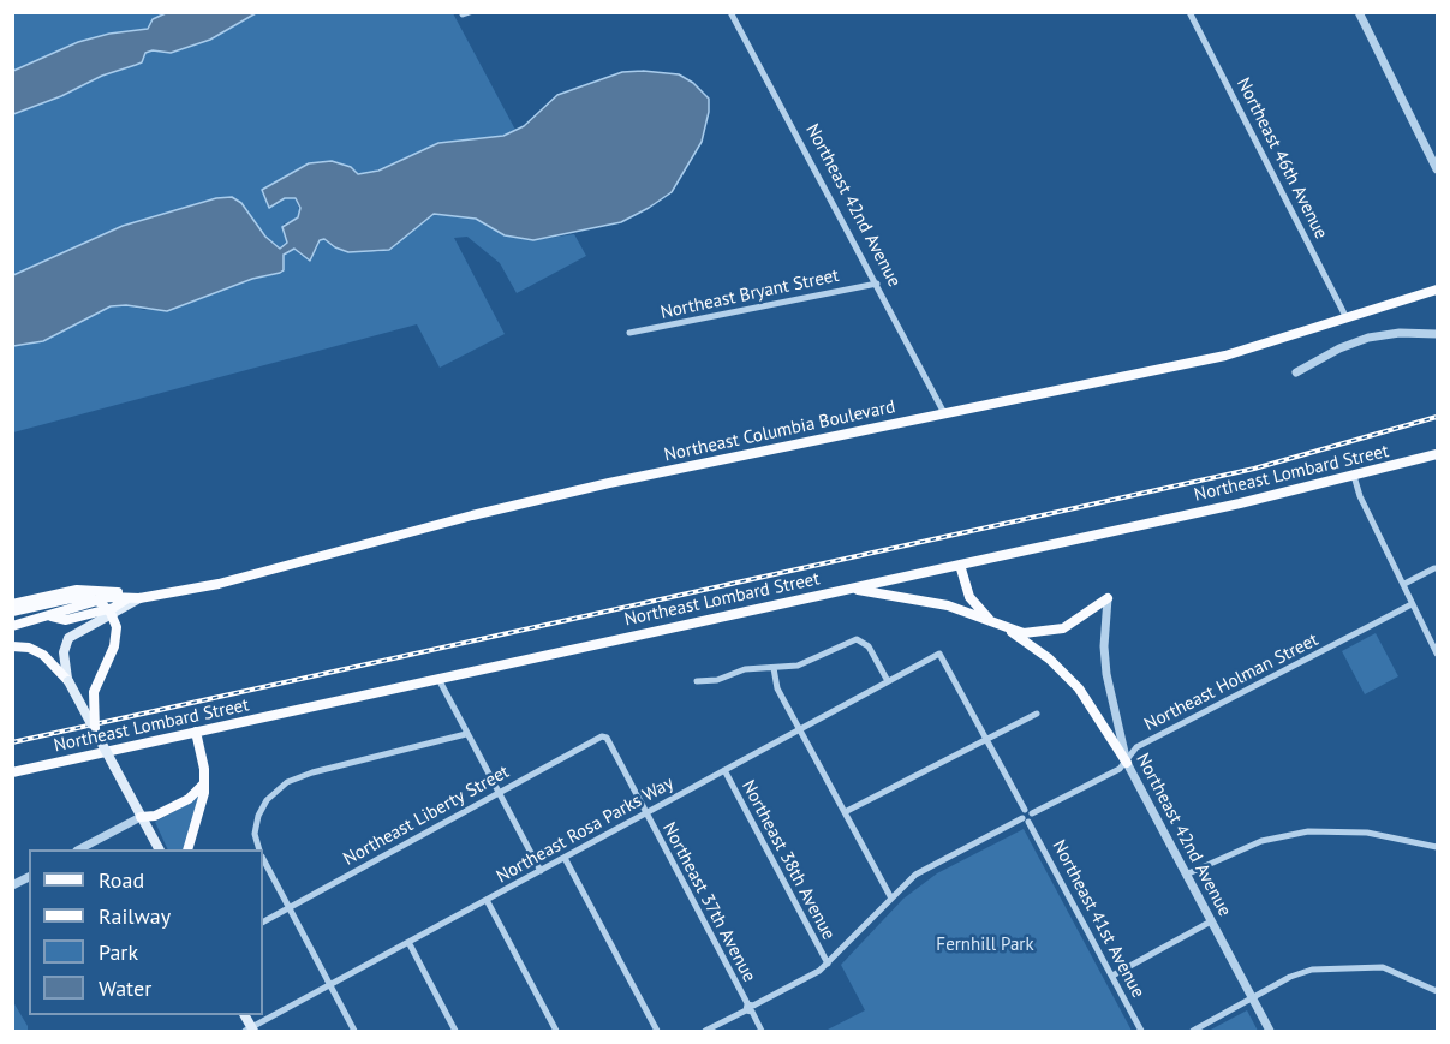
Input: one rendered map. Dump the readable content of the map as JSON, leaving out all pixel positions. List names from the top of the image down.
{
  "streets": {
    "main road": ["Northeast Columbia Boulevard", "Northeast Lombard Street"],
    "street": [
      "Northeast 46th Avenue",
      "Northeast 42nd Avenue",
      "Northeast Bryant Street",
      "Northeast Holman Street",
      "Northeast Liberty Street",
      "Northeast Rosa Parks Way",
      "Northeast 38th Avenue",
      "Northeast 37th Avenue",
      "Northeast 41st Avenue"
    ]
  },
  "crossings": [
    ["Northeast 46th Avenue", "Northeast Columbia Boulevard"],
    ["Northeast 42nd Avenue", "Northeast Bryant Street"],
    ["Northeast 42nd Avenue", "Northeast Columbia Boulevard"],
    ["Northeast 42nd Avenue", "Northeast Holman Street"],
    ["Northeast Liberty Street", "Northeast 37th Avenue"],
    ["Northeast Rosa Parks Way", "Northeast 38th Avenue"],
    ["Northeast Rosa Parks Way", "Northeast 37th Avenue"]
  ],
  "parks": ["Fernhill Park"],
  "legend": [
    "Road",
    "Railway",
    "Park",
    "Water"
  ]
}
